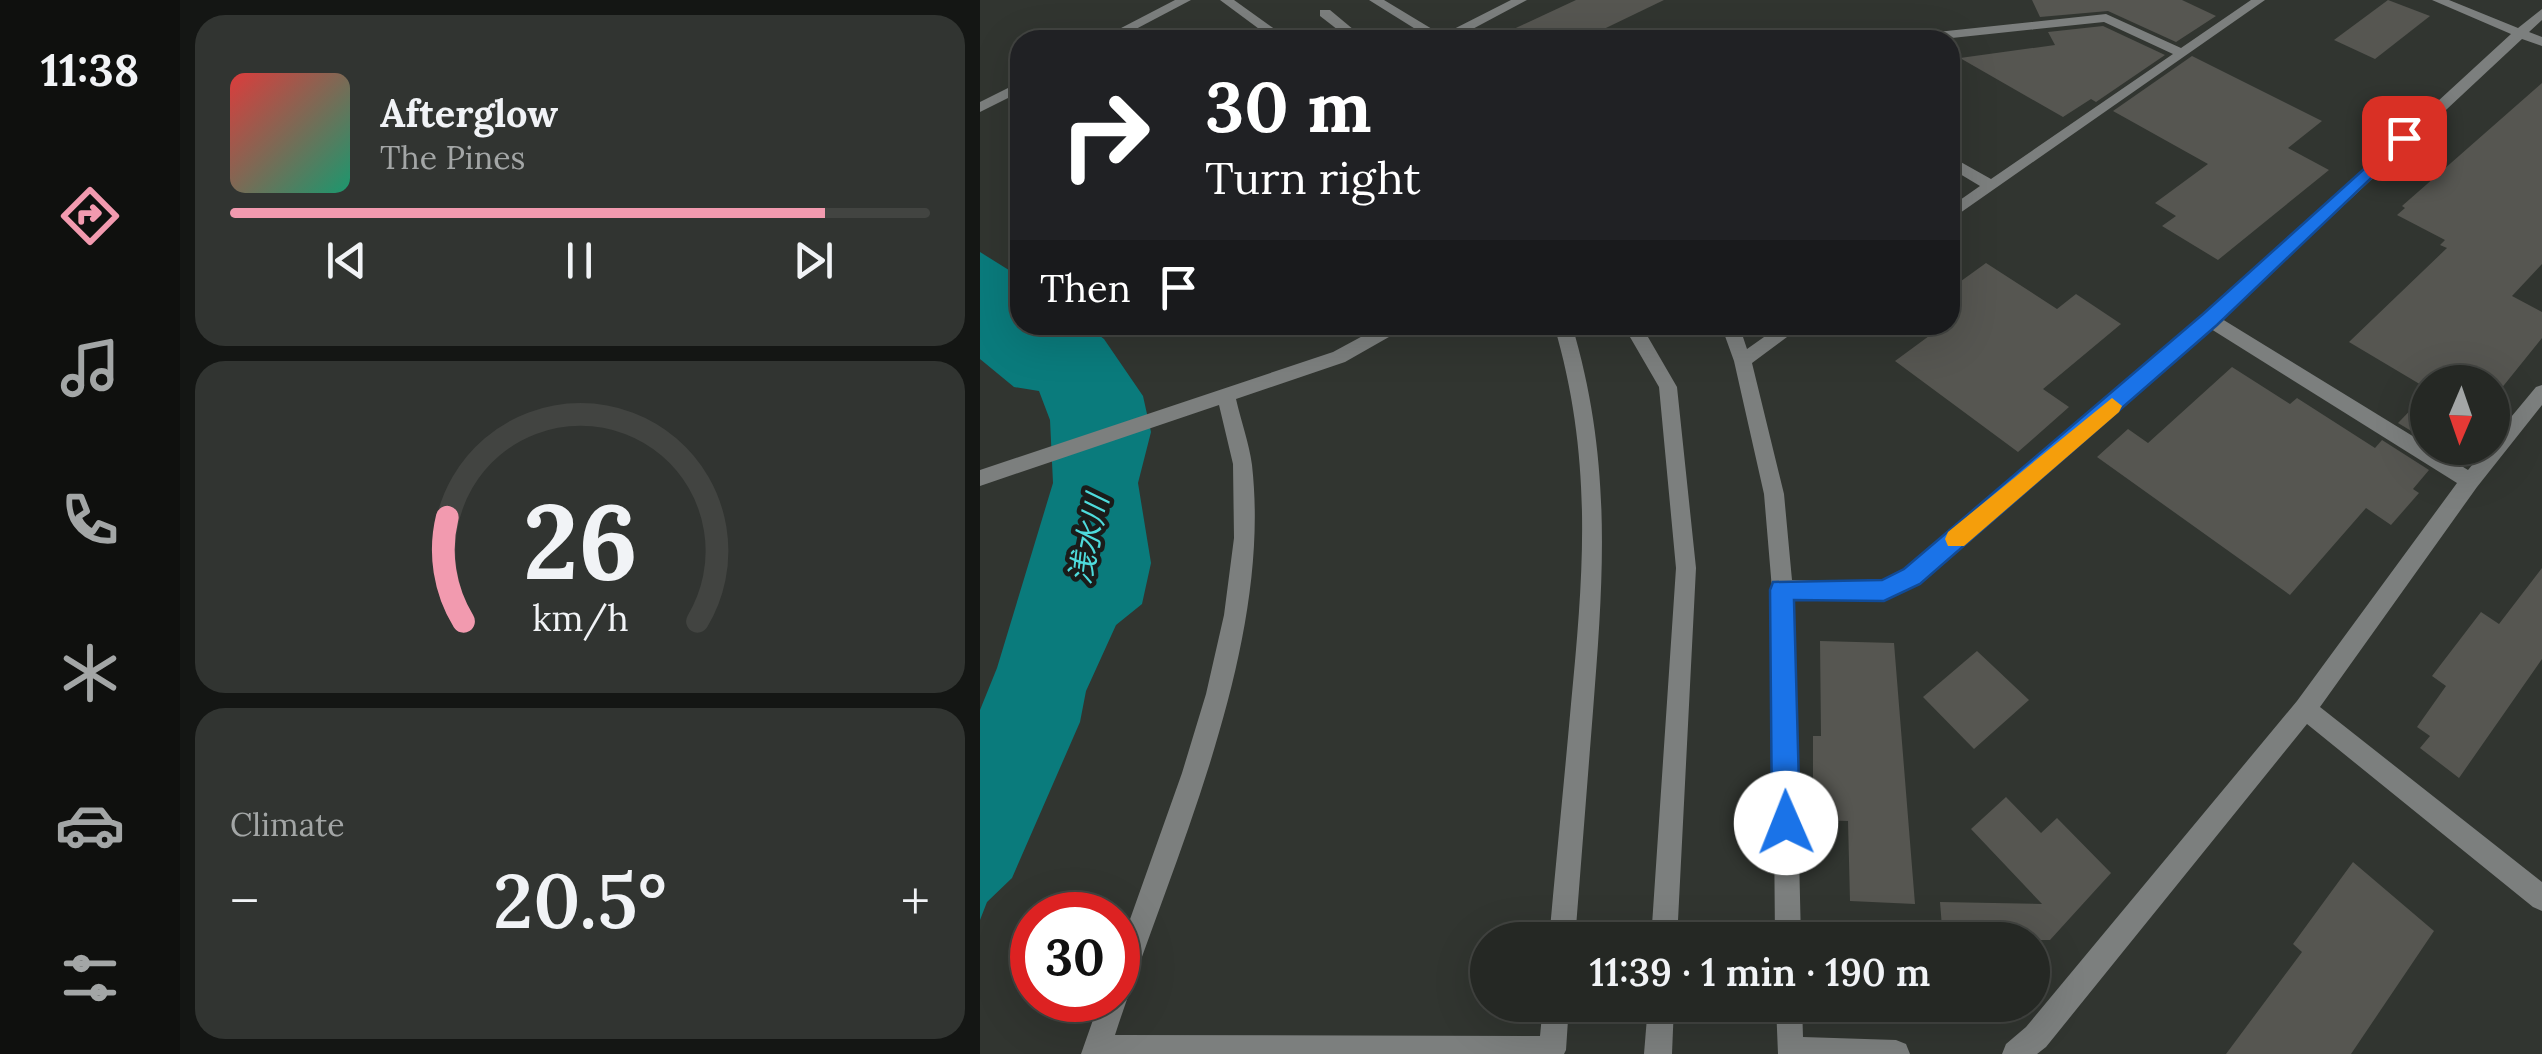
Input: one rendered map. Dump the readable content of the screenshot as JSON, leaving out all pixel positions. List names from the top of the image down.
{
  "water": ["浅水川"],
  "north": "bottom",
  "page": {
    "tabs": "11:38",
    "turn": ["30 m", "Turn right"],
    "song": ["Afterglow", "The Pines"],
    "then": "Then",
    "tile": "Climate",
    "heat": ["−", "20.5°", "+"],
    "limit": "30",
    "trip": "11:39 · 1 min · 190 m",
    "gauge": ["26", "km/h"]
  }
}
